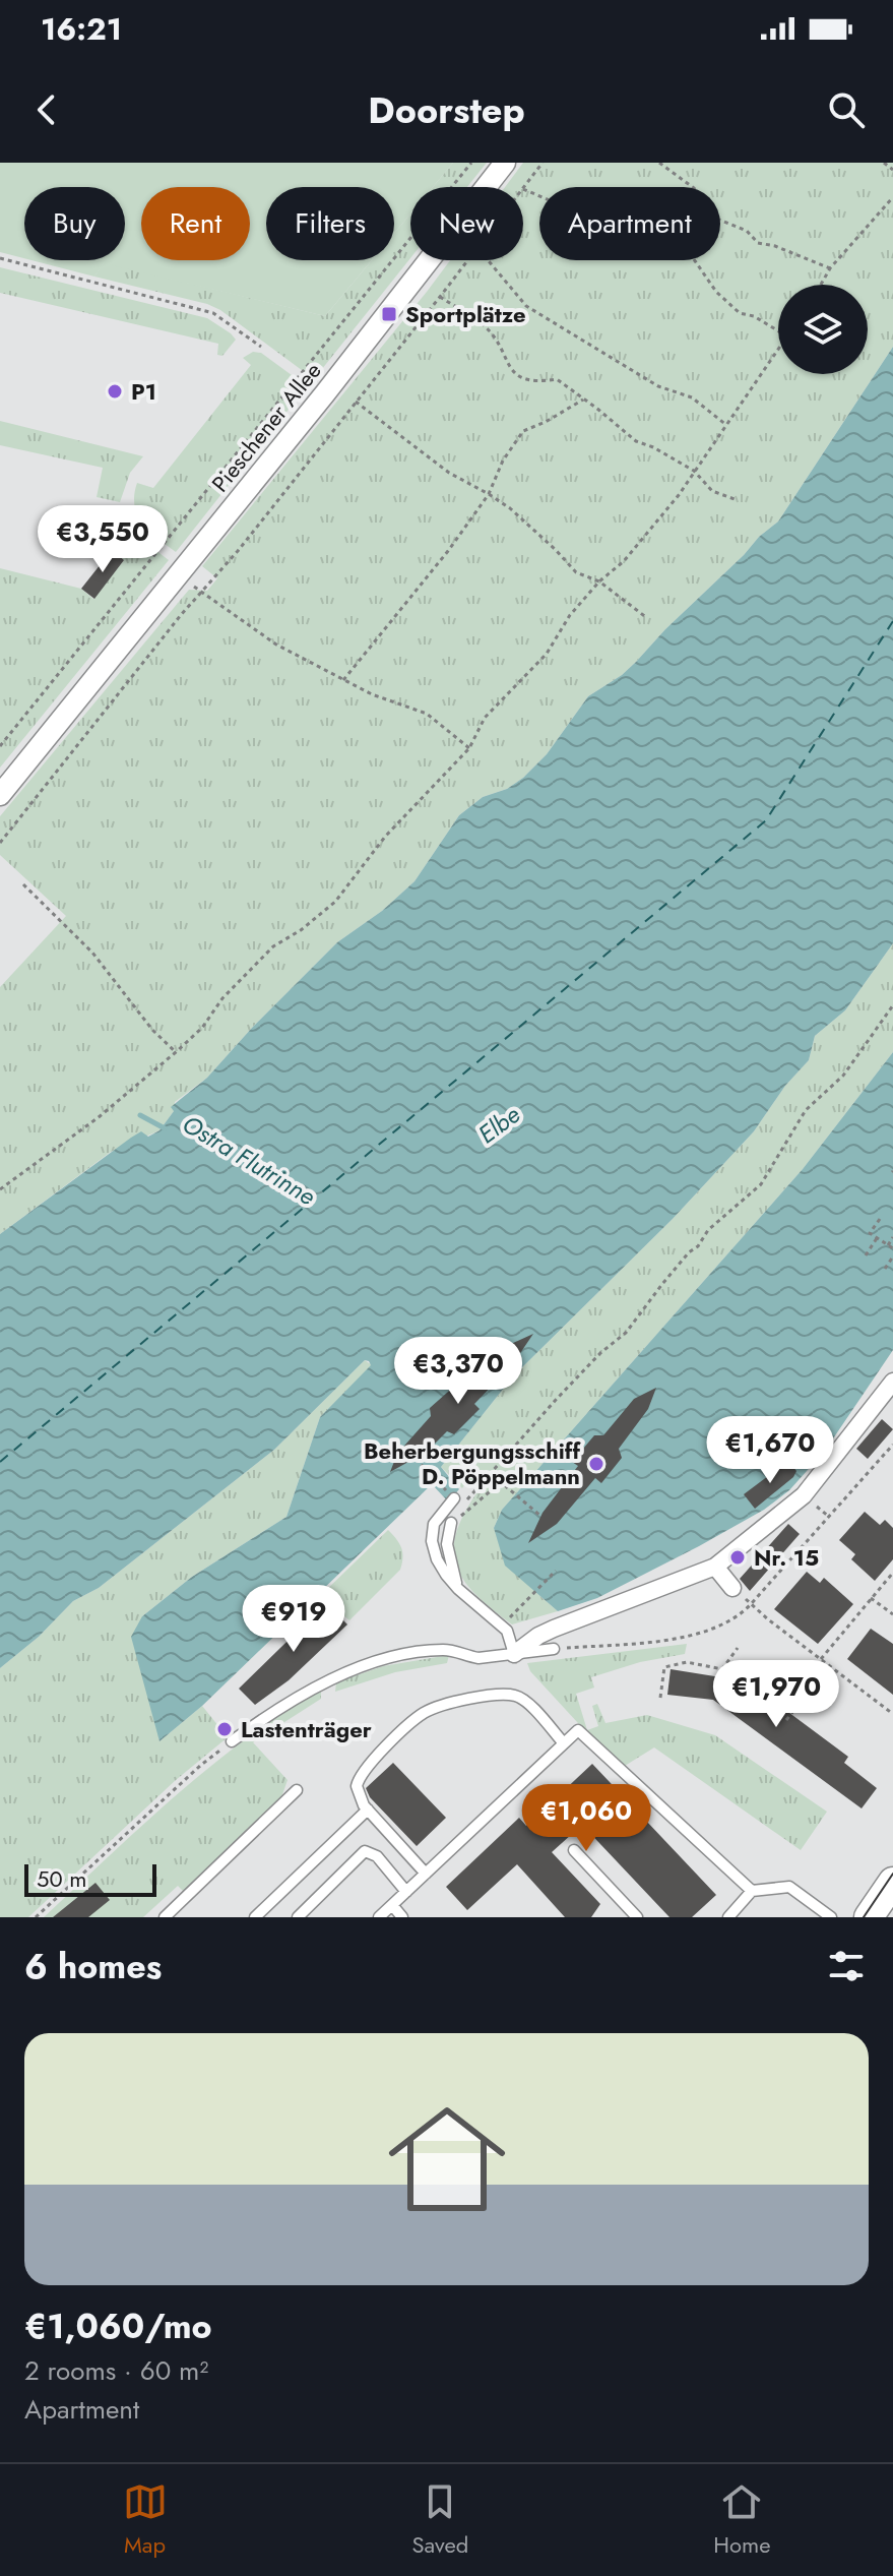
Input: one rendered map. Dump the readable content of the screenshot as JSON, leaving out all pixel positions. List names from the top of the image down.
{
  "streets": {
    "street": ["Pieschener Allee"]
  },
  "water": ["Elbe", "Ostra Flutrinne"],
  "places": {
    "transit": ["Sportplätze"],
    "other": [
      "P1",
      "Beherbergungsschiff D. Pöppelmann",
      "Nr. 15",
      "Lastenträger"
    ]
  },
  "scale_bar": "50 m",
  "page": {
    "status": "16:21",
    "header": "Doorstep",
    "chip": [
      "Buy",
      "Rent",
      "Filters",
      "New",
      "Apartment"
    ],
    "price": [
      "€3,550",
      "€3,370",
      "€1,670",
      "€919",
      "€1,970",
      "€1,060"
    ],
    "scale": "50 m",
    "heading": "6 homes",
    "list": [
      {
        "name": "€1,060/mo",
        "note": "2 rooms · 60 m² · Apartment"
      }
    ],
    "tabs": ["Map", "Saved", "Home"]
  }
}
